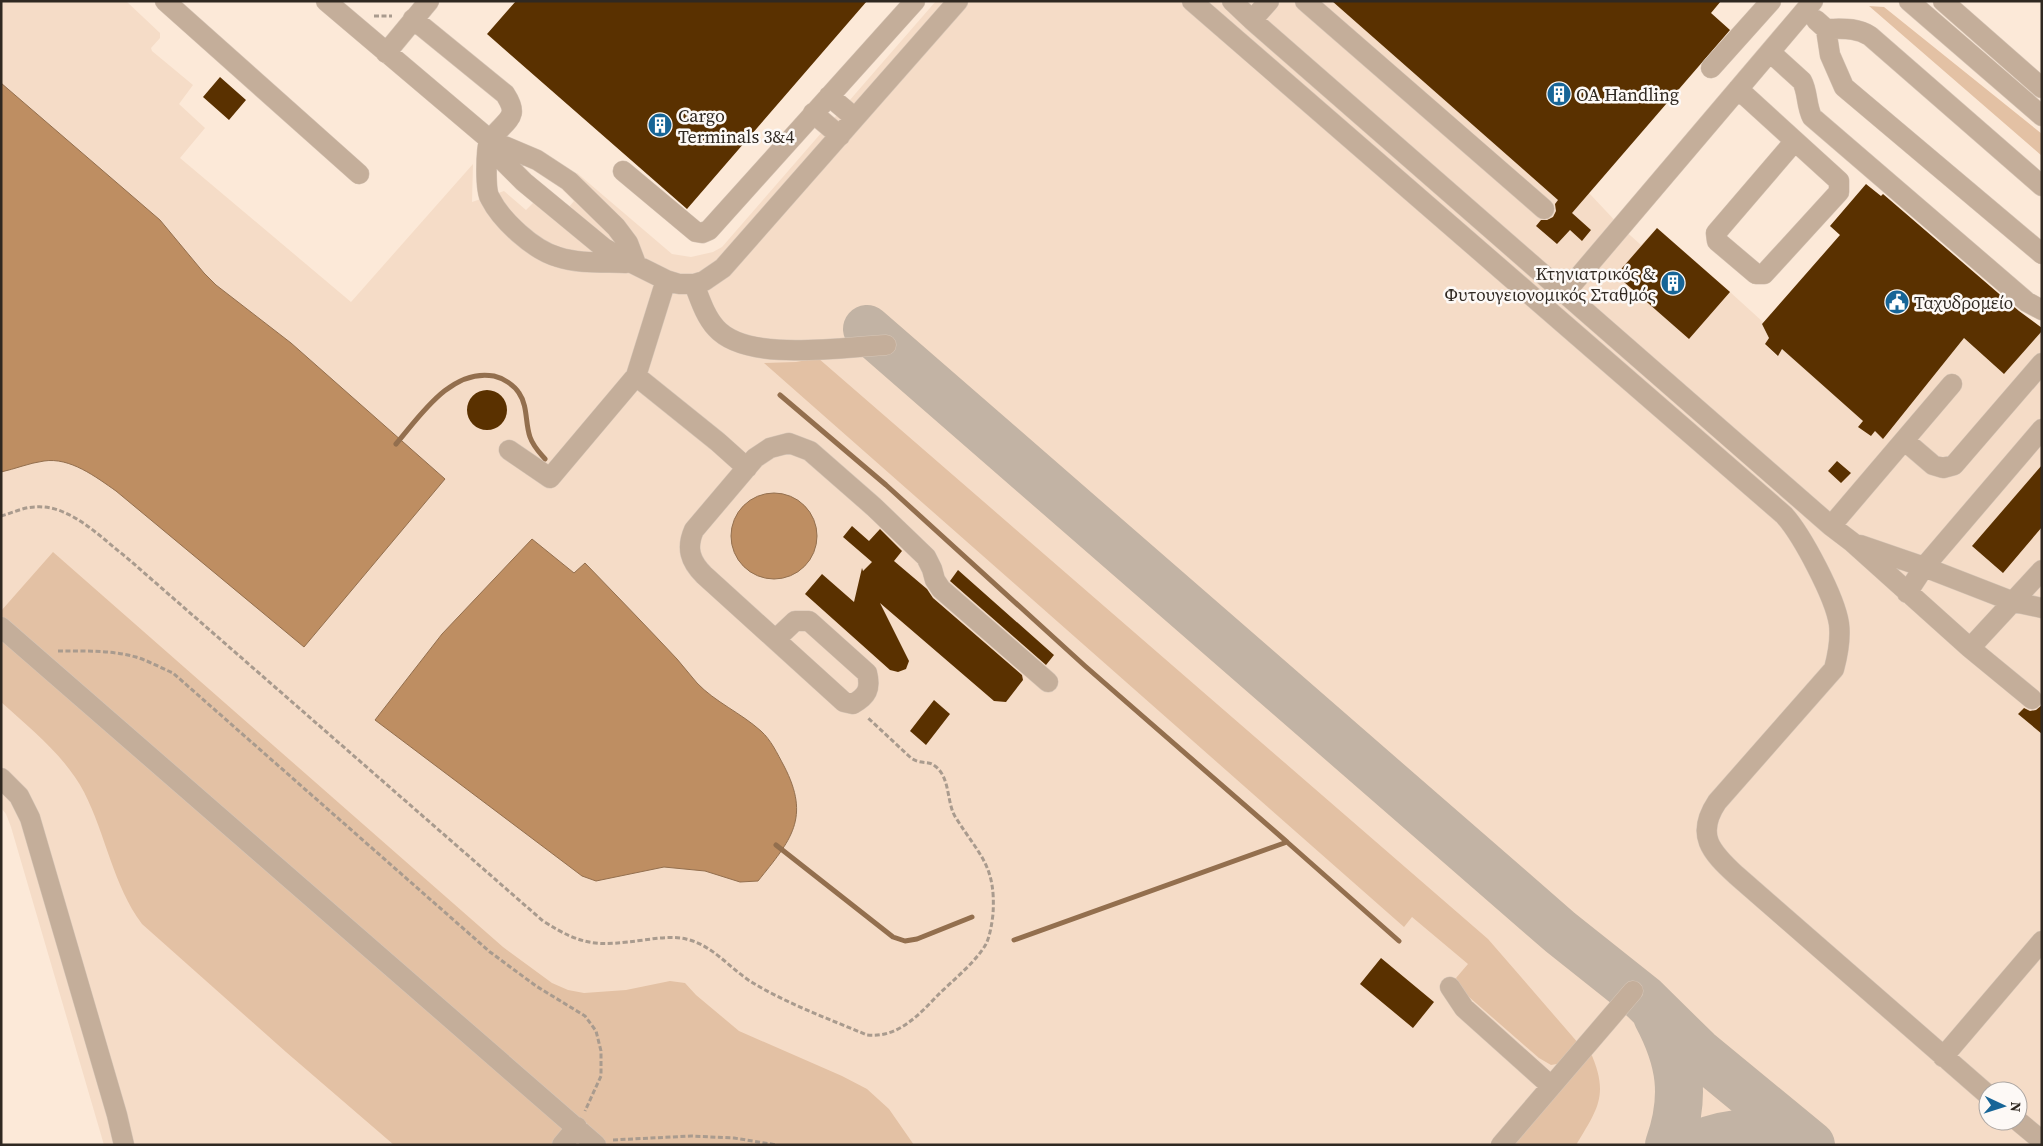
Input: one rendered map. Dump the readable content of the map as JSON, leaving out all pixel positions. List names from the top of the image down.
{
  "places": {
    "building": ["OA Handling", "Cargo Terminals 3&4", "Κτηνιατρικός & Φυτουγειονομικός Σταθμός"],
    "public building": ["Ταχυδρομείο"]
  },
  "north": "right"
}
